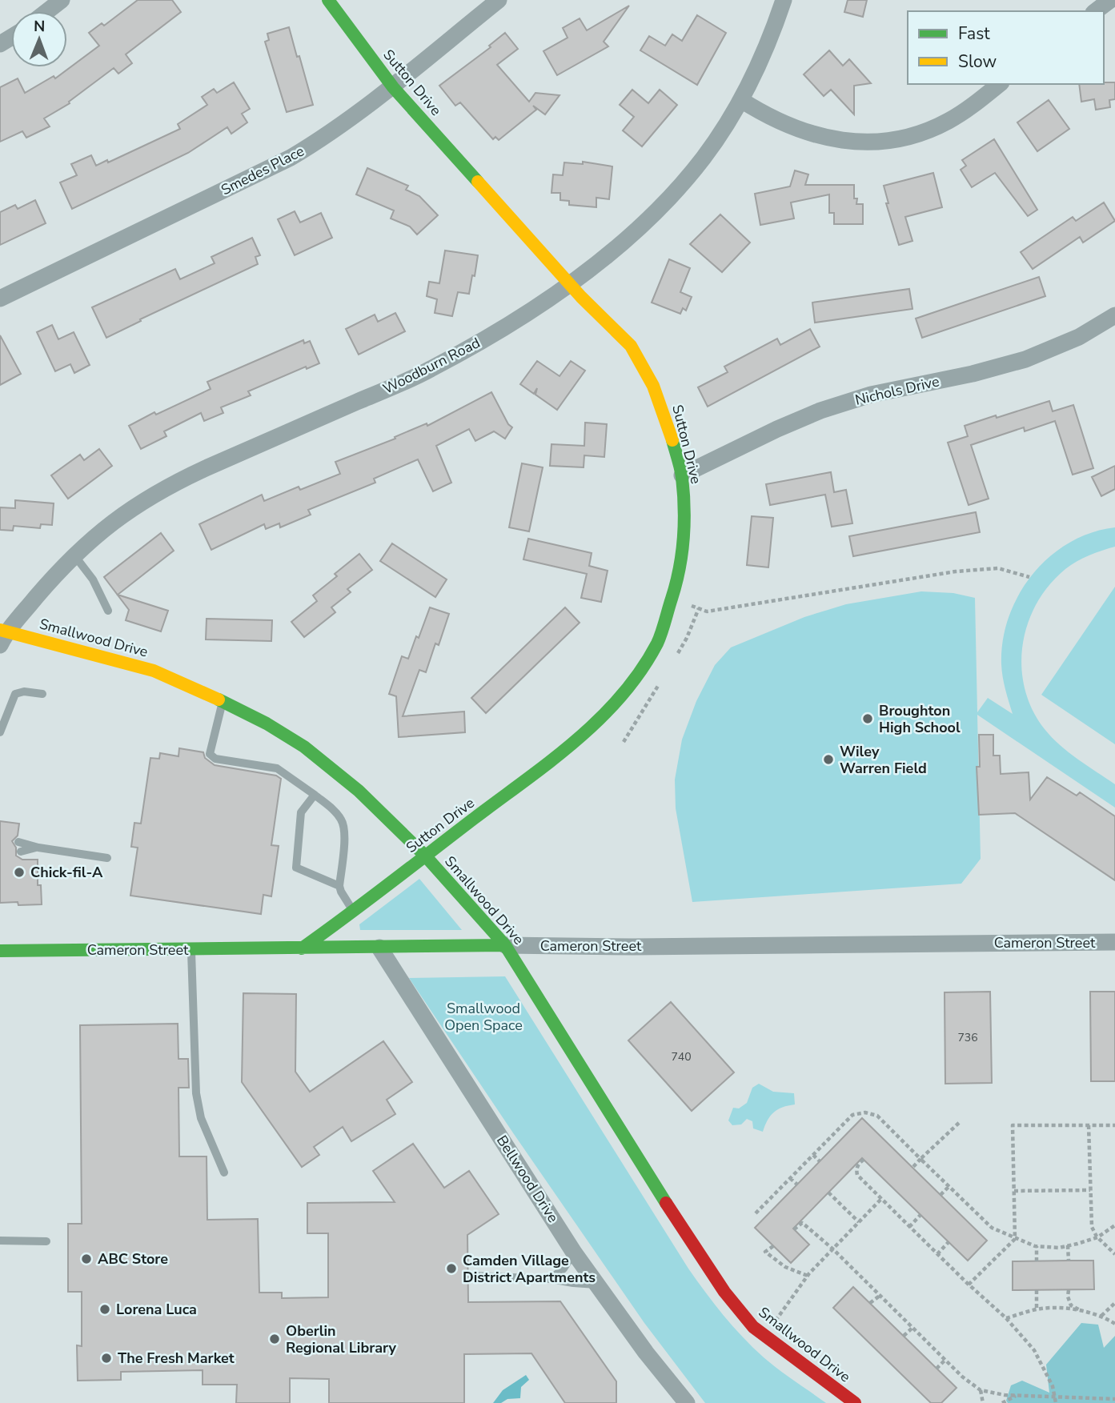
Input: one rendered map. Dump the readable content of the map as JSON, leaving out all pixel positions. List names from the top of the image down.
{
  "streets": {
    "street": [
      "Sutton Drive",
      "Smedes Place",
      "Woodburn Road",
      "Nichols Drive",
      "Smallwood Drive",
      "Cameron Street",
      "Bellwood Drive"
    ]
  },
  "crossings": [
    ["Sutton Drive", "Smedes Place"],
    ["Sutton Drive", "Woodburn Road"],
    ["Sutton Drive", "Nichols Drive"],
    ["Sutton Drive", "Smallwood Drive"],
    ["Sutton Drive", "Cameron Street"],
    ["Woodburn Road", "Smallwood Drive"],
    ["Smallwood Drive", "Cameron Street"],
    ["Cameron Street", "Bellwood Drive"]
  ],
  "parks": ["Smallwood Open Space"],
  "places": [
    "Broughton High School",
    "Wiley Warren Field",
    "Chick-fil-A",
    "ABC Store",
    "Camden Village District Apartments",
    "Lorena Luca",
    "Oberlin Regional Library",
    "The Fresh Market"
  ],
  "house_numbers": ["736", "740"],
  "legend": ["Fast", "Slow"],
  "north": "top"
}
